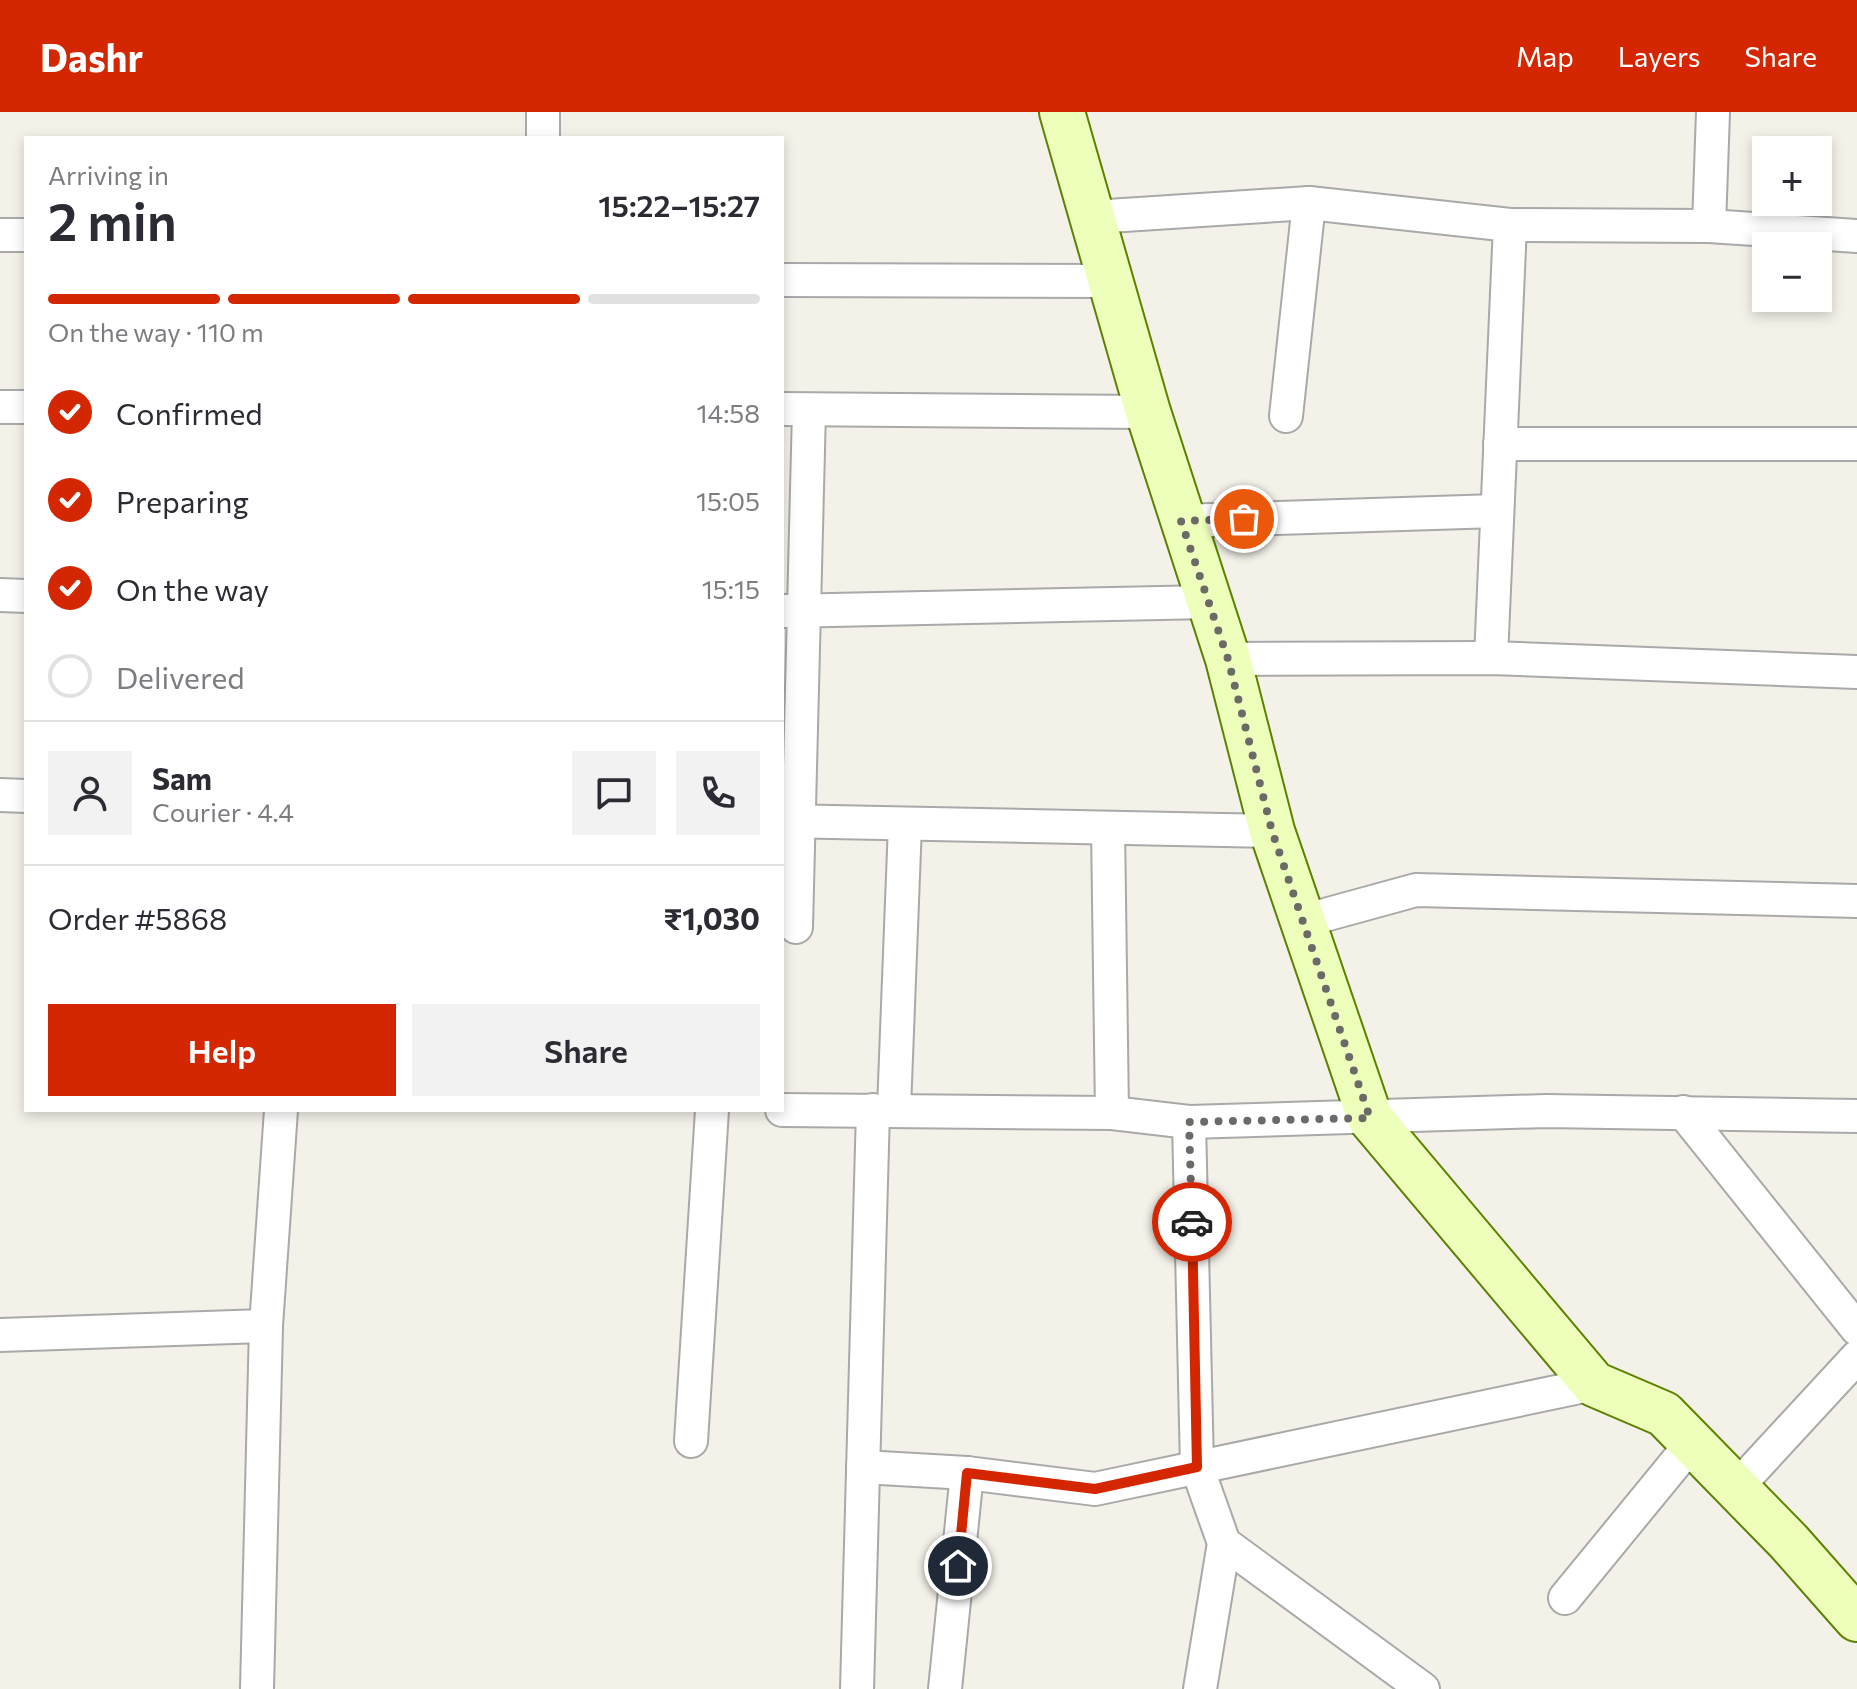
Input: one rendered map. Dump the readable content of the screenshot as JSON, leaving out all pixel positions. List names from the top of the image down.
{
  "page": {
    "header": "Dashr",
    "nav": ["Map", "Layers", "Share"],
    "map_buttons": ["+", "−"],
    "heading": ["2 min", "Arriving in", "15:22–15:27"],
    "panel": [
      "Sam",
      "Courier · 4.4",
      "Order #5868",
      "₹1,030"
    ],
    "bar": "On the way · 110 m",
    "list": [
      ["Confirmed", "14:58"],
      ["Preparing", "15:05"],
      ["On the way", "15:15"],
      "Delivered"
    ],
    "buttons": ["Help", "Share"]
  }
}
